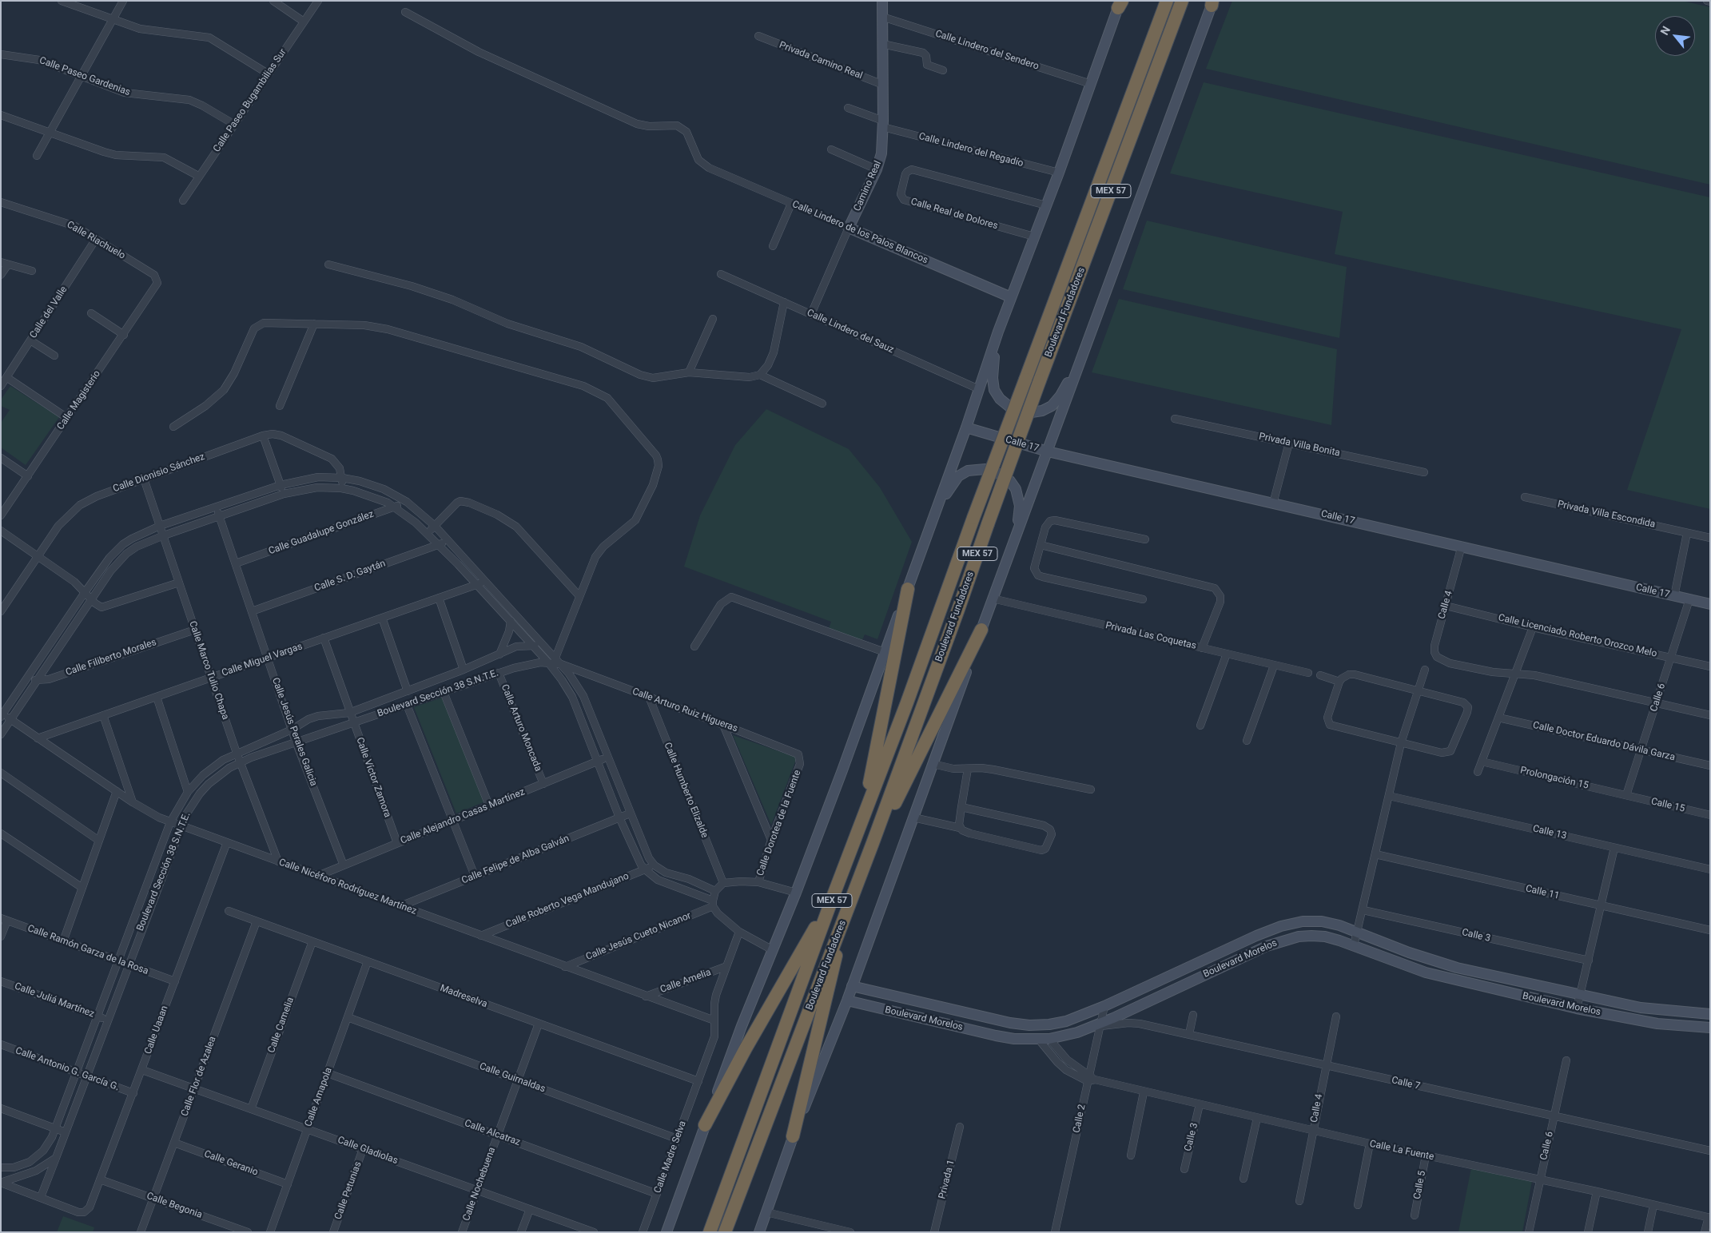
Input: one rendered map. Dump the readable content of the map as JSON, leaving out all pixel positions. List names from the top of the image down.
{
  "streets": {
    "highway": ["MEX 57", "Boulevard Fundadores"],
    "main road": [
      "Camino Real",
      "Calle Lindero de los Palos Blancos",
      "Calle 17",
      "Boulevard Morelos"
    ],
    "street": [
      "Calle Lindero del Sendero",
      "Privada Camino Real",
      "Calle Paseo Gardenias",
      "Calle Paseo Bugambilias Sur",
      "Calle Lindero del Regadío",
      "Calle Real de Dolores",
      "Calle Riachuelo",
      "Calle del Valle",
      "Calle Lindero del Sauz",
      "Calle Magisterio",
      "Privada Villa Bonita",
      "Calle Dionisio Sánchez",
      "Privada Villa Escondida",
      "Calle Guadalupe González",
      "Calle S. D. Gaytán",
      "Calle 4",
      "Privada Las Coquetas",
      "Calle Licenciado Roberto Orozco Melo",
      "Calle Filiberto Morales",
      "Calle Miguel Vargas",
      "Calle Marco Tulio Chapa",
      "Boulevard Sección 38 S.N.T.E.",
      "Calle 6",
      "Calle Arturo Ruiz Higueras",
      "Calle Arturo Moncada",
      "Calle Jesús Perales Galicia",
      "Calle Doctor Eduardo Dávila Garza",
      "Calle Víctor Zamora",
      "Prolongación 15",
      "Calle Humberto Elizalde",
      "Calle 15",
      "Calle Alejandro Casas Martínez",
      "Calle Dorotea de la Fuente",
      "Calle 13",
      "Calle Felipe de Alba Galván",
      "Calle Nicéforo Rodríguez Martínez",
      "Calle 11",
      "Calle Roberto Vega Mandujano",
      "Calle 3",
      "Calle Jesús Cueto Nicanor",
      "Calle Ramón Garza de la Rosa",
      "Calle Amelia",
      "Madreselva",
      "Calle Juliá Martínez",
      "Calle Camelia",
      "Calle Uaaan",
      "Calle Antonio G. García G.",
      "Calle Flor de Azalea",
      "Calle Guirnaldas",
      "Calle 7",
      "Calle Amapola",
      "Calle 2",
      "Calle Alcatraz",
      "Calle Gladiolas",
      "Calle La Fuente",
      "Calle Madre Selva",
      "Calle Geranio",
      "Privada 1",
      "Calle Nochebuena",
      "Calle 5",
      "Calle Petunias",
      "Calle Begonia"
    ]
  },
  "crossings": [
    ["Calle Lindero del Sendero", "Camino Real"],
    ["Privada Camino Real", "Camino Real"],
    ["Calle Paseo Gardenias", "Calle Paseo Bugambilias Sur"],
    ["Calle Lindero del Regadío", "Camino Real"],
    ["Camino Real", "Calle Lindero de los Palos Blancos"],
    ["Camino Real", "Calle Lindero del Sauz"],
    ["Calle Riachuelo", "Calle del Valle"],
    ["Calle Riachuelo", "Calle Magisterio"],
    ["Calle 17", "Calle 4"],
    ["Calle 17", "Calle 6"],
    ["Calle Dionisio Sánchez", "Calle Marco Tulio Chapa"],
    ["Calle Guadalupe González", "Calle Jesús Perales Galicia"],
    ["Calle S. D. Gaytán", "Calle Jesús Perales Galicia"],
    ["Calle 4", "Calle Licenciado Roberto Orozco Melo"],
    ["Calle 4", "Calle 7"],
    ["Calle 4", "Calle La Fuente"],
    ["Calle Licenciado Roberto Orozco Melo", "Calle 6"],
    ["Calle Filiberto Morales", "Calle Marco Tulio Chapa"],
    ["Calle Miguel Vargas", "Calle Marco Tulio Chapa"],
    ["Calle Miguel Vargas", "Calle Jesús Perales Galicia"],
    ["Calle Miguel Vargas", "Calle Víctor Zamora"],
    ["Calle Miguel Vargas", "Calle Nicéforo Rodríguez Martínez"],
    ["Calle Marco Tulio Chapa", "Boulevard Sección 38 S.N.T.E."],
    ["Calle Marco Tulio Chapa", "Calle Nicéforo Rodríguez Martínez"],
    ["Boulevard Sección 38 S.N.T.E.", "Calle Arturo Ruiz Higueras"],
    ["Boulevard Sección 38 S.N.T.E.", "Calle Arturo Moncada"],
    ["Boulevard Sección 38 S.N.T.E.", "Calle Jesús Perales Galicia"],
    ["Boulevard Sección 38 S.N.T.E.", "Calle Víctor Zamora"],
    ["Boulevard Sección 38 S.N.T.E.", "Calle Nicéforo Rodríguez Martínez"],
    ["Boulevard Sección 38 S.N.T.E.", "Calle Ramón Garza de la Rosa"],
    ["Boulevard Sección 38 S.N.T.E.", "Calle Juliá Martínez"],
    ["Boulevard Sección 38 S.N.T.E.", "Calle Uaaan"],
    ["Boulevard Sección 38 S.N.T.E.", "Calle Antonio G. García G."],
    ["Calle 6", "Calle Doctor Eduardo Dávila Garza"],
    ["Calle 6", "Prolongación 15"],
    ["Calle 6", "Calle 15"],
    ["Calle 6", "Calle 7"],
    ["Calle 6", "Calle La Fuente"],
    ["Calle Arturo Ruiz Higueras", "Calle Humberto Elizalde"],
    ["Calle Arturo Ruiz Higueras", "Calle Dorotea de la Fuente"],
    ["Calle Arturo Moncada", "Calle Alejandro Casas Martínez"],
    ["Calle Jesús Perales Galicia", "Calle Alejandro Casas Martínez"],
    ["Calle Víctor Zamora", "Calle Alejandro Casas Martínez"],
    ["Prolongación 15", "Calle 15"],
    ["Calle Alejandro Casas Martínez", "Calle Nicéforo Rodríguez Martínez"],
    ["Calle Felipe de Alba Galván", "Calle Nicéforo Rodríguez Martínez"],
    ["Calle Nicéforo Rodríguez Martínez", "Calle Roberto Vega Mandujano"],
    ["Calle Nicéforo Rodríguez Martínez", "Calle Jesús Cueto Nicanor"],
    ["Calle Nicéforo Rodríguez Martínez", "Calle Amelia"],
    ["Calle Nicéforo Rodríguez Martínez", "Calle Uaaan"],
    ["Calle Nicéforo Rodríguez Martínez", "Calle Madre Selva"],
    ["Calle 3", "Calle La Fuente"],
    ["Calle Ramón Garza de la Rosa", "Calle Uaaan"],
    ["Boulevard Morelos", "Calle 7"],
    ["Boulevard Morelos", "Calle 2"],
    ["Boulevard Morelos", "Calle La Fuente"],
    ["Madreselva", "Calle Camelia"],
    ["Madreselva", "Calle Flor de Azalea"],
    ["Madreselva", "Calle Amapola"],
    ["Madreselva", "Calle Madre Selva"],
    ["Madreselva", "Calle Nochebuena"],
    ["Calle Camelia", "Calle Gladiolas"],
    ["Calle Uaaan", "Calle Antonio G. García G."],
    ["Calle Uaaan", "Calle Gladiolas"],
    ["Calle Uaaan", "Calle Begonia"],
    ["Calle Flor de Azalea", "Calle Gladiolas"],
    ["Calle Flor de Azalea", "Calle Geranio"],
    ["Calle Flor de Azalea", "Calle Begonia"],
    ["Calle Guirnaldas", "Calle Amapola"],
    ["Calle Guirnaldas", "Calle Madre Selva"],
    ["Calle Guirnaldas", "Calle Nochebuena"],
    ["Calle 7", "Calle 2"],
    ["Calle Amapola", "Calle Alcatraz"],
    ["Calle Amapola", "Calle Gladiolas"],
    ["Calle Amapola", "Calle Geranio"],
    ["Calle 2", "Calle La Fuente"],
    ["Calle Alcatraz", "Calle Madre Selva"],
    ["Calle Alcatraz", "Calle Nochebuena"],
    ["Calle Gladiolas", "Calle Nochebuena"],
    ["Calle Gladiolas", "Calle Petunias"],
    ["Calle La Fuente", "Calle 5"]
  ],
  "north": "top left"
}
